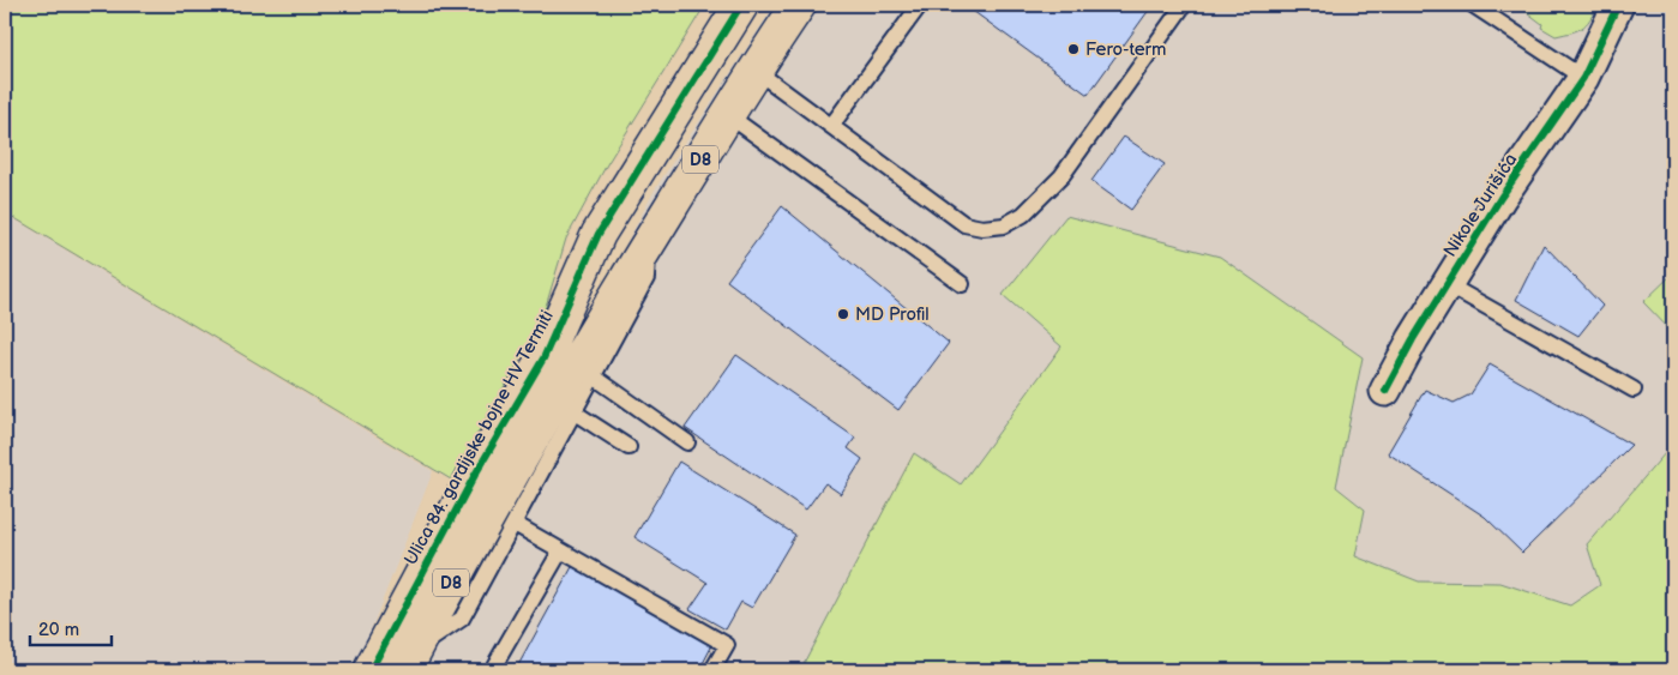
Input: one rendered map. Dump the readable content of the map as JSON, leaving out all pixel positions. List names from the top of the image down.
{
  "streets": {
    "main road": ["D8", "Ulica 84. gardijske bojne HV Termiti"],
    "street": ["Nikole Jurišića"]
  },
  "places": ["Fero-term", "MD Profil"],
  "scale_bar": "20 m"
}
